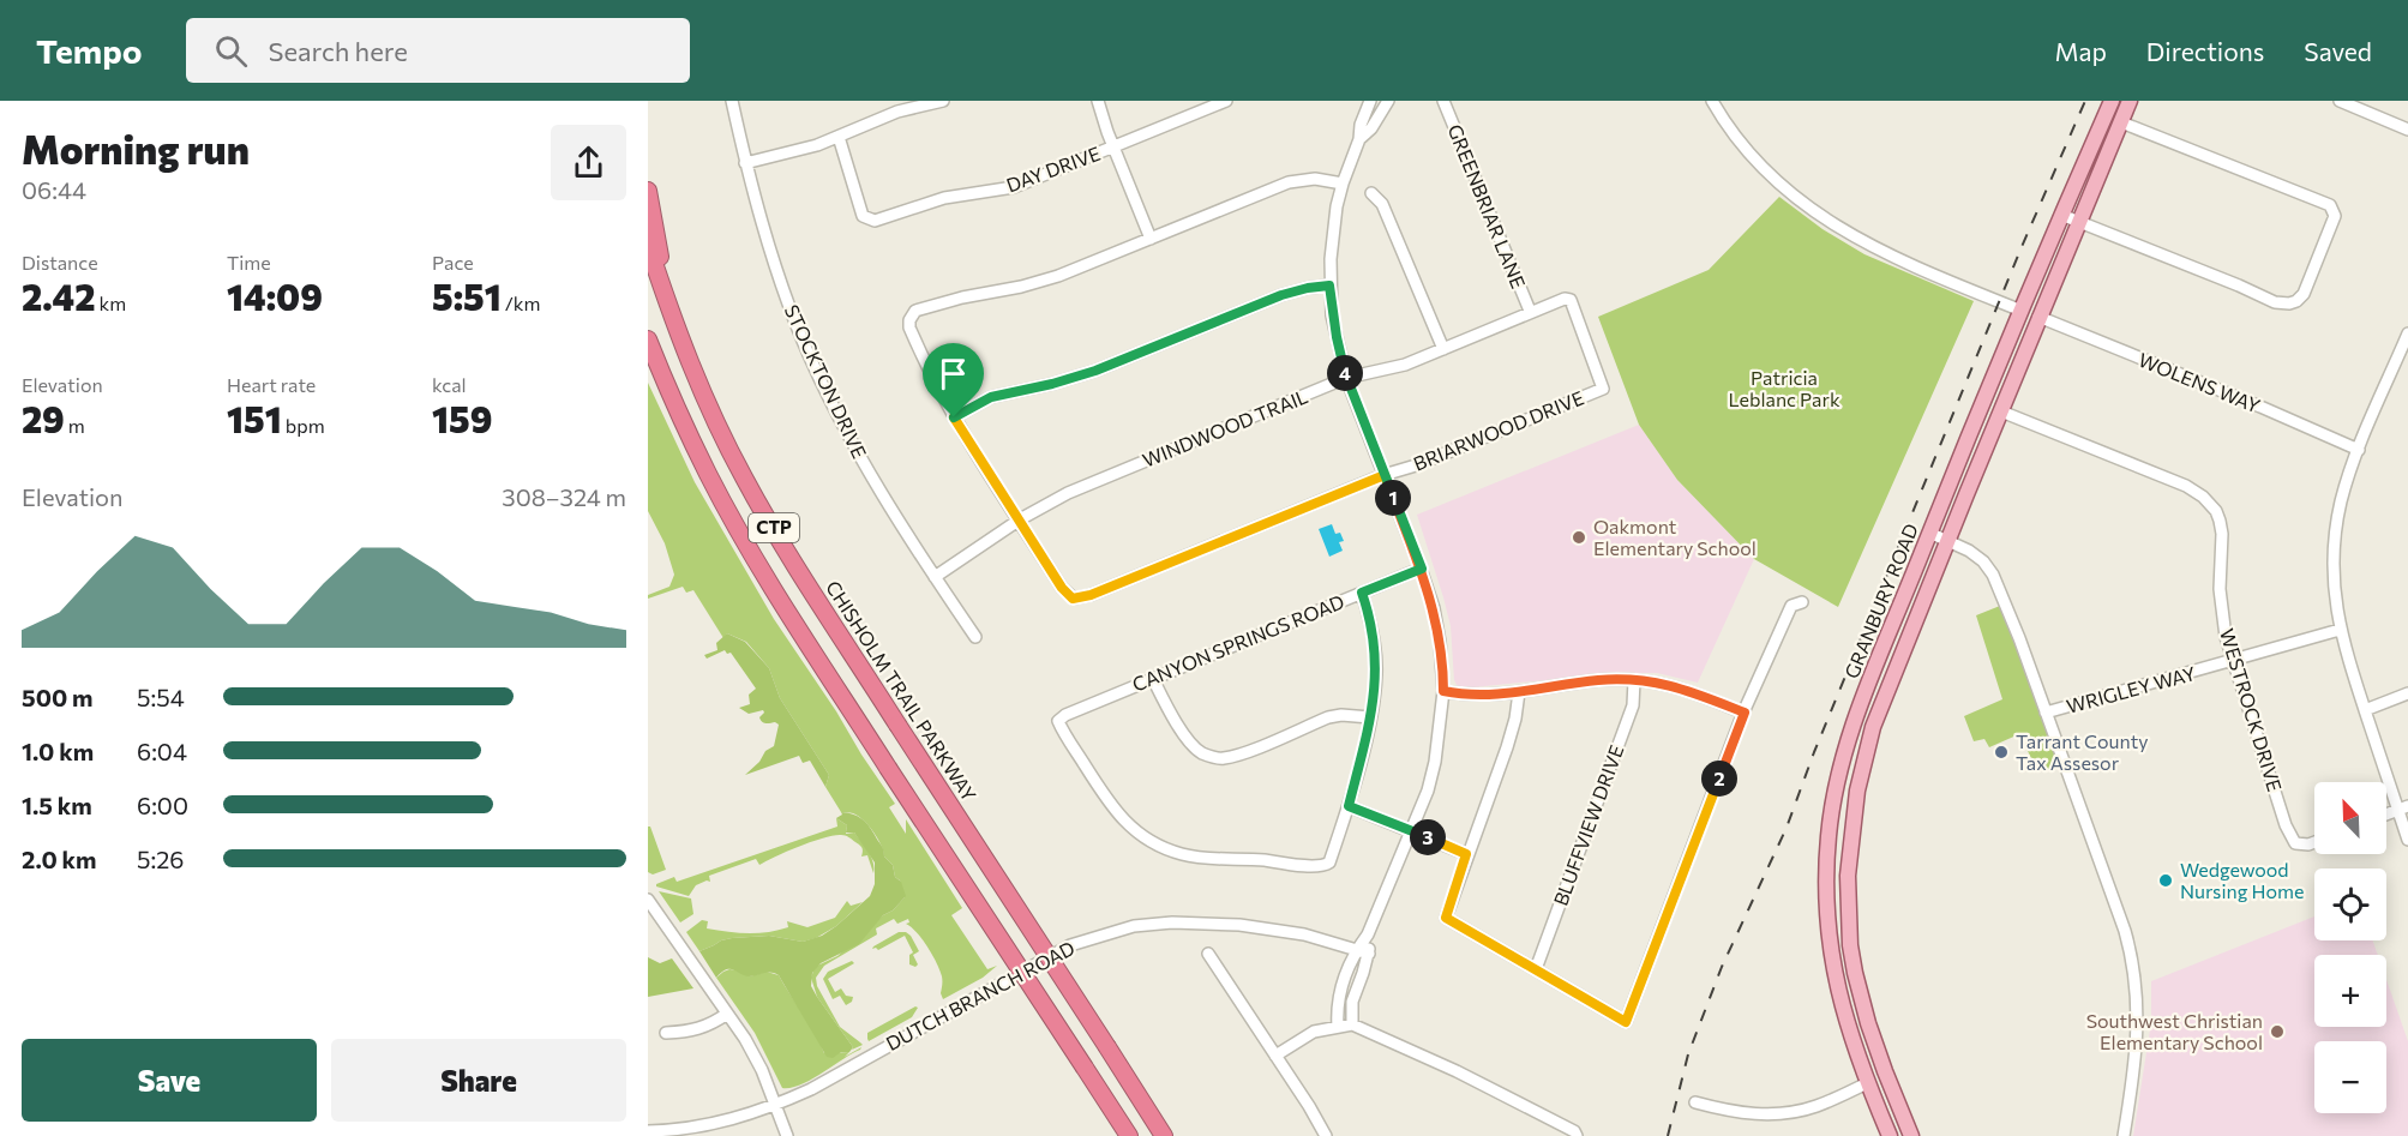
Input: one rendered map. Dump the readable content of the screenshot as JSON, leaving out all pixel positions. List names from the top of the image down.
{
  "streets": {
    "highway": ["CTP", "CHISHOLM TRAIL PARKWAY"],
    "main road": ["GRANBURY ROAD"],
    "street": [
      "DAY DRIVE",
      "GREENBRIAR LANE",
      "STOCKTON DRIVE",
      "WOLENS WAY",
      "WINDWOOD TRAIL",
      "BRIARWOOD DRIVE",
      "CANYON SPRINGS ROAD",
      "WRIGLEY WAY",
      "WESTROCK DRIVE",
      "BLUFFVIEW DRIVE",
      "DUTCH BRANCH ROAD"
    ]
  },
  "crossings": [
    ["GREENBRIAR LANE", "WINDWOOD TRAIL"],
    ["STOCKTON DRIVE", "WINDWOOD TRAIL"],
    ["WOLENS WAY", "GRANBURY ROAD"],
    ["WINDWOOD TRAIL", "BRIARWOOD DRIVE"],
    ["GRANBURY ROAD", "WESTROCK DRIVE"],
    ["WRIGLEY WAY", "WESTROCK DRIVE"]
  ],
  "parks": ["Patricia Leblanc Park"],
  "places": [
    "Oakmont Elementary School",
    "Tarrant County Tax Assesor",
    "Wedgewood Nursing Home",
    "Southwest Christian Elementary School"
  ],
  "north": "top left",
  "page": {
    "header": "Tempo",
    "search": "Search here",
    "nav": ["Map", "Directions", "Saved"],
    "heading": ["Morning run", "06:44"],
    "stats": [
      ["Distance", "2.42 km"],
      ["Time", "14:09"],
      ["Pace", "5:51 /km"],
      ["Elevation", "29 m"],
      ["Heart rate", "151 bpm"],
      ["kcal", "159"]
    ],
    "pins": [
      "4",
      "1",
      "2",
      "3"
    ],
    "chart": ["Elevation", "308–324 m"],
    "list": [
      {
        "name": "500 m",
        "note": "5:54"
      },
      {
        "name": "1.0 km",
        "note": "6:04"
      },
      {
        "name": "1.5 km",
        "note": "6:00"
      },
      {
        "name": "2.0 km",
        "note": "5:26"
      }
    ],
    "map_buttons": ["+", "−"],
    "buttons": ["Save", "Share"]
  }
}
